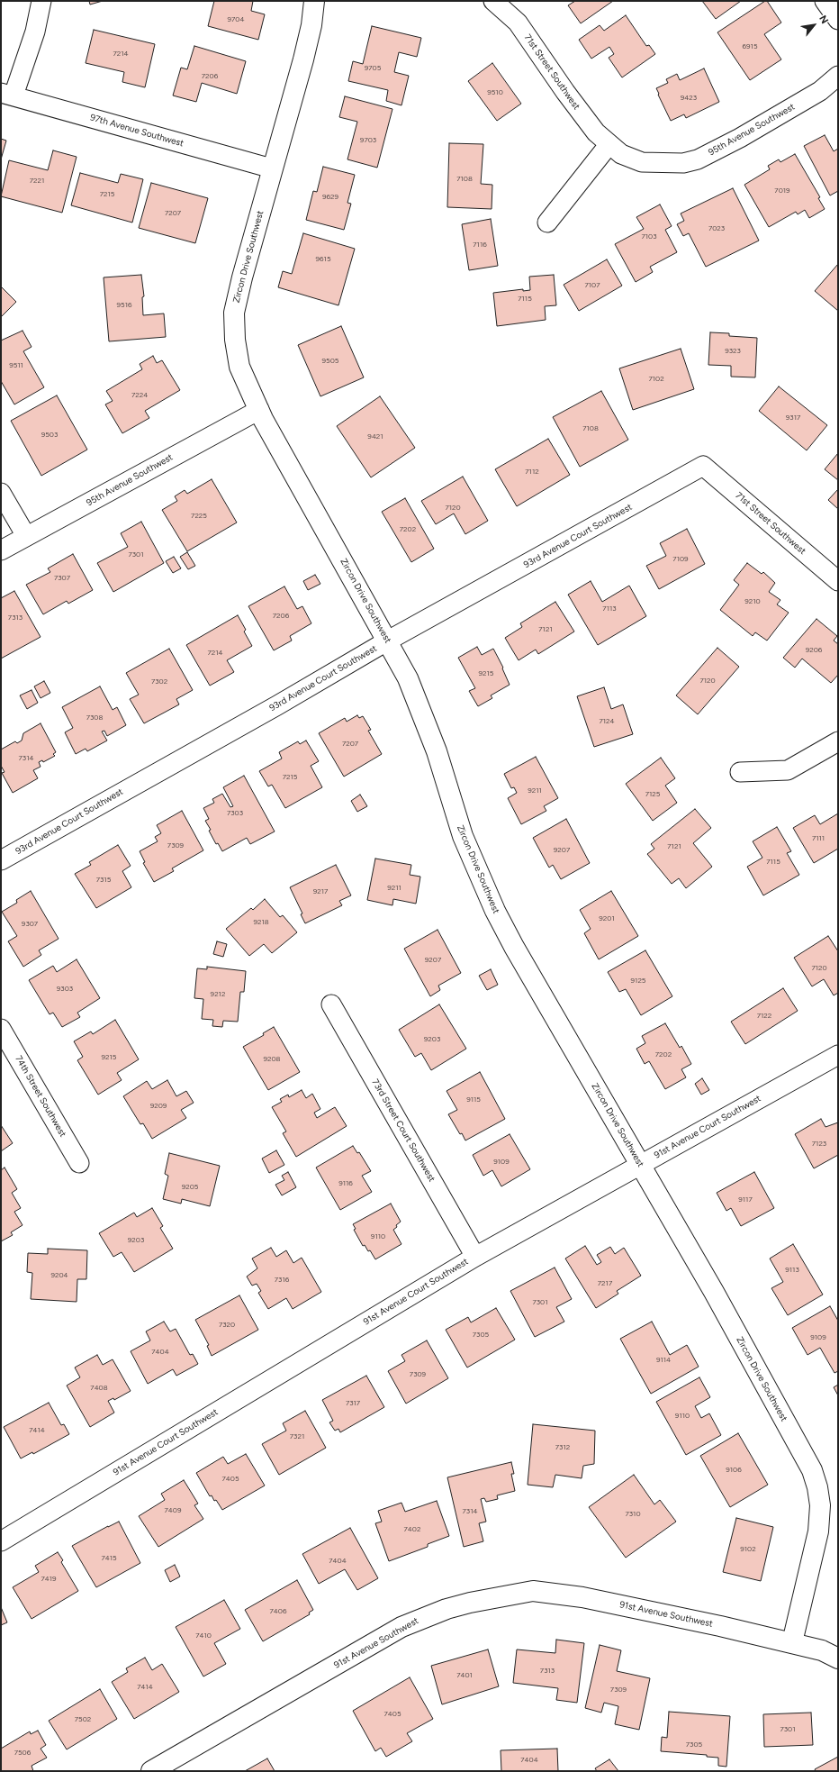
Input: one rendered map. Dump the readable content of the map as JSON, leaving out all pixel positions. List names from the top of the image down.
{
  "streets": {
    "street": [
      "71st Street Southwest",
      "95th Avenue Southwest",
      "97th Avenue Southwest",
      "Zircon Drive Southwest",
      "93rd Avenue Court Southwest",
      "74th Street Southwest",
      "91st Avenue Court Southwest",
      "73rd Street Court Southwest",
      "91st Avenue Southwest"
    ]
  },
  "crossings": [
    ["71st Street Southwest", "95th Avenue Southwest"],
    ["71st Street Southwest", "93rd Avenue Court Southwest"],
    ["95th Avenue Southwest", "Zircon Drive Southwest"],
    ["97th Avenue Southwest", "Zircon Drive Southwest"],
    ["Zircon Drive Southwest", "93rd Avenue Court Southwest"],
    ["Zircon Drive Southwest", "91st Avenue Court Southwest"],
    ["Zircon Drive Southwest", "91st Avenue Southwest"],
    ["91st Avenue Court Southwest", "73rd Street Court Southwest"]
  ],
  "house_numbers": [
    "9704",
    "6915",
    "7214",
    "9705",
    "7206",
    "9510",
    "9423",
    "9703",
    "7108",
    "7221",
    "7019",
    "7215",
    "9629",
    "7207",
    "7023",
    "7103",
    "7116",
    "9615",
    "7107",
    "7115",
    "9516",
    "9323",
    "9505",
    "9511",
    "7102",
    "7224",
    "9317",
    "7108",
    "9503",
    "9421",
    "7112",
    "7120",
    "7225",
    "7202",
    "7301",
    "7109",
    "7307",
    "9210",
    "7113",
    "7206",
    "7313",
    "7121",
    "9206",
    "7214",
    "9215",
    "7120",
    "7302",
    "7308",
    "7124",
    "7207",
    "7314",
    "7215",
    "9211",
    "7125",
    "7303",
    "7111",
    "7309",
    "7121",
    "9207",
    "7115",
    "7315",
    "9211",
    "9217",
    "9201",
    "9218",
    "9307",
    "9207",
    "7120",
    "9125",
    "9303",
    "9212",
    "7122",
    "9203",
    "7202",
    "9215",
    "9208",
    "9115",
    "9209",
    "7123",
    "9109",
    "9116",
    "9205",
    "9117",
    "9110",
    "9203",
    "9113",
    "9204",
    "7316",
    "7217",
    "7301",
    "7320",
    "7305",
    "9109",
    "7404",
    "9114",
    "7309",
    "7408",
    "7317",
    "9110",
    "7414",
    "7321",
    "7312",
    "9106",
    "7405",
    "7409",
    "7314",
    "7310",
    "7402",
    "9102",
    "7415",
    "7404",
    "7419",
    "7406",
    "7410",
    "7313",
    "7401",
    "7414",
    "7309",
    "7405",
    "7502",
    "7301",
    "7305",
    "7506",
    "7404"
  ],
  "north": "top right"
}
